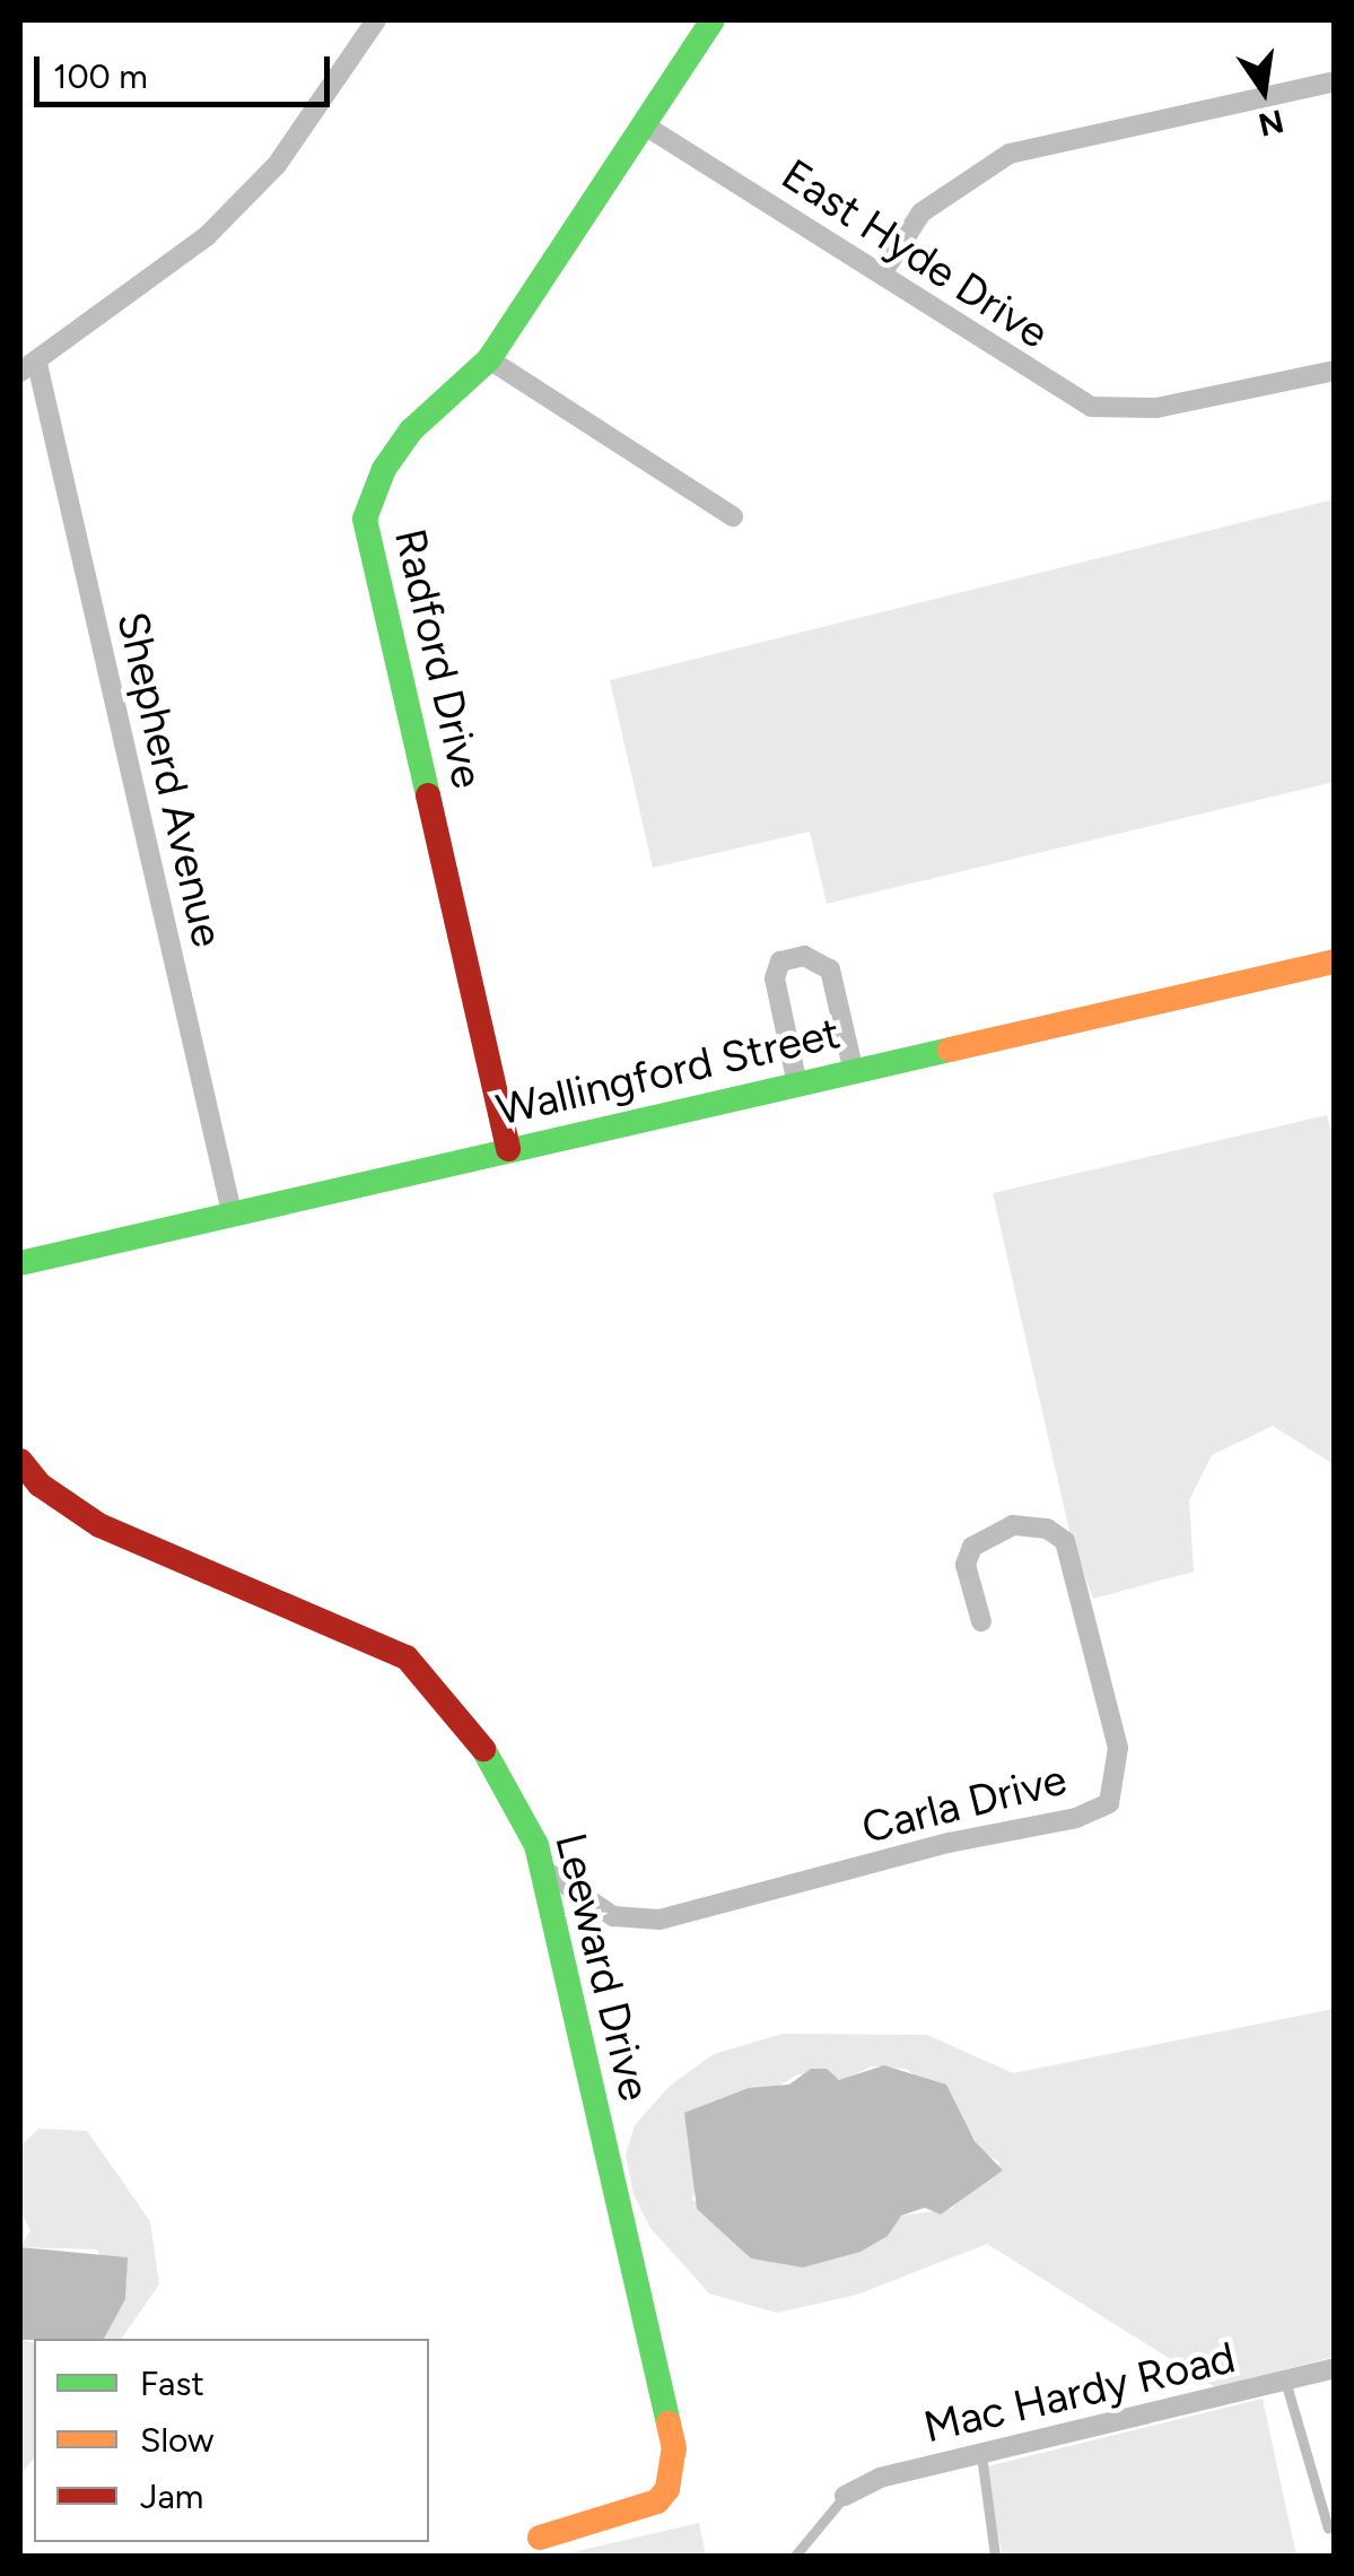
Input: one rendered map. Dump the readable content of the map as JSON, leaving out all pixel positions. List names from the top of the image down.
{
  "streets": {
    "street": [
      "East Hyde Drive",
      "Radford Drive",
      "Shepherd Avenue",
      "Wallingford Street",
      "Carla Drive",
      "Leeward Drive",
      "Mac Hardy Road"
    ]
  },
  "crossings": [
    ["East Hyde Drive", "Radford Drive"],
    ["Radford Drive", "Wallingford Street"],
    ["Shepherd Avenue", "Wallingford Street"],
    ["Carla Drive", "Leeward Drive"]
  ],
  "legend": ["Fast", "Slow", "Jam"],
  "scale_bar": "100 m",
  "north": "bottom"
}
